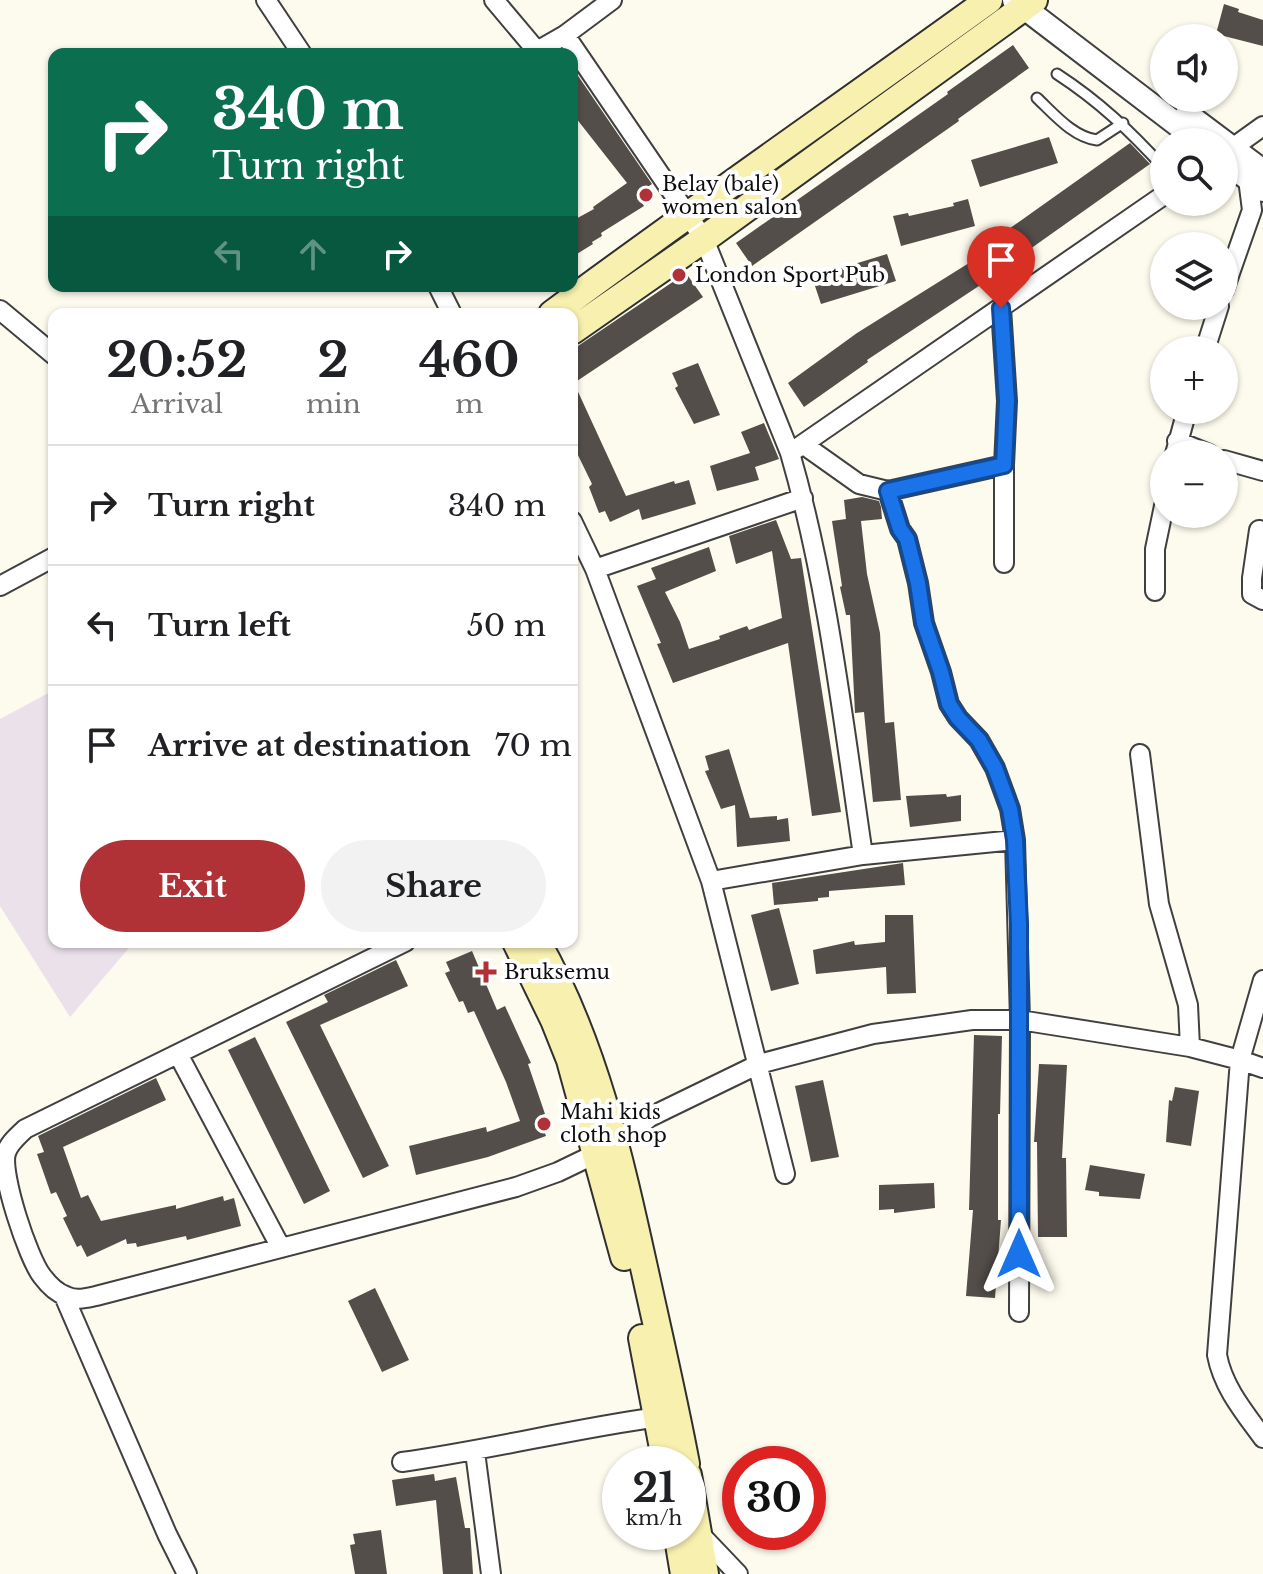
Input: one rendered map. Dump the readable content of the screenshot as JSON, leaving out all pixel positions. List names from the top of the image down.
{
  "places": {
    "other": ["Belay (bale) women salon", "London Sport Pub", "Mahi kids cloth shop"],
    "health": ["Bruksemu"]
  },
  "page": {
    "map_buttons": ["+", "−"],
    "turn": ["340 m", "Turn right"],
    "eta": [
      "20:52",
      "Arrival",
      "2",
      "min",
      "460",
      "m"
    ],
    "list": [
      {
        "name": "Turn right",
        "value": "340 m"
      },
      {
        "name": "Turn left",
        "value": "50 m"
      },
      {
        "name": "Arrive at destination",
        "value": "70 m"
      }
    ],
    "buttons": ["Exit", "Share"],
    "speed": "21 km/h",
    "limit": "30"
  }
}
